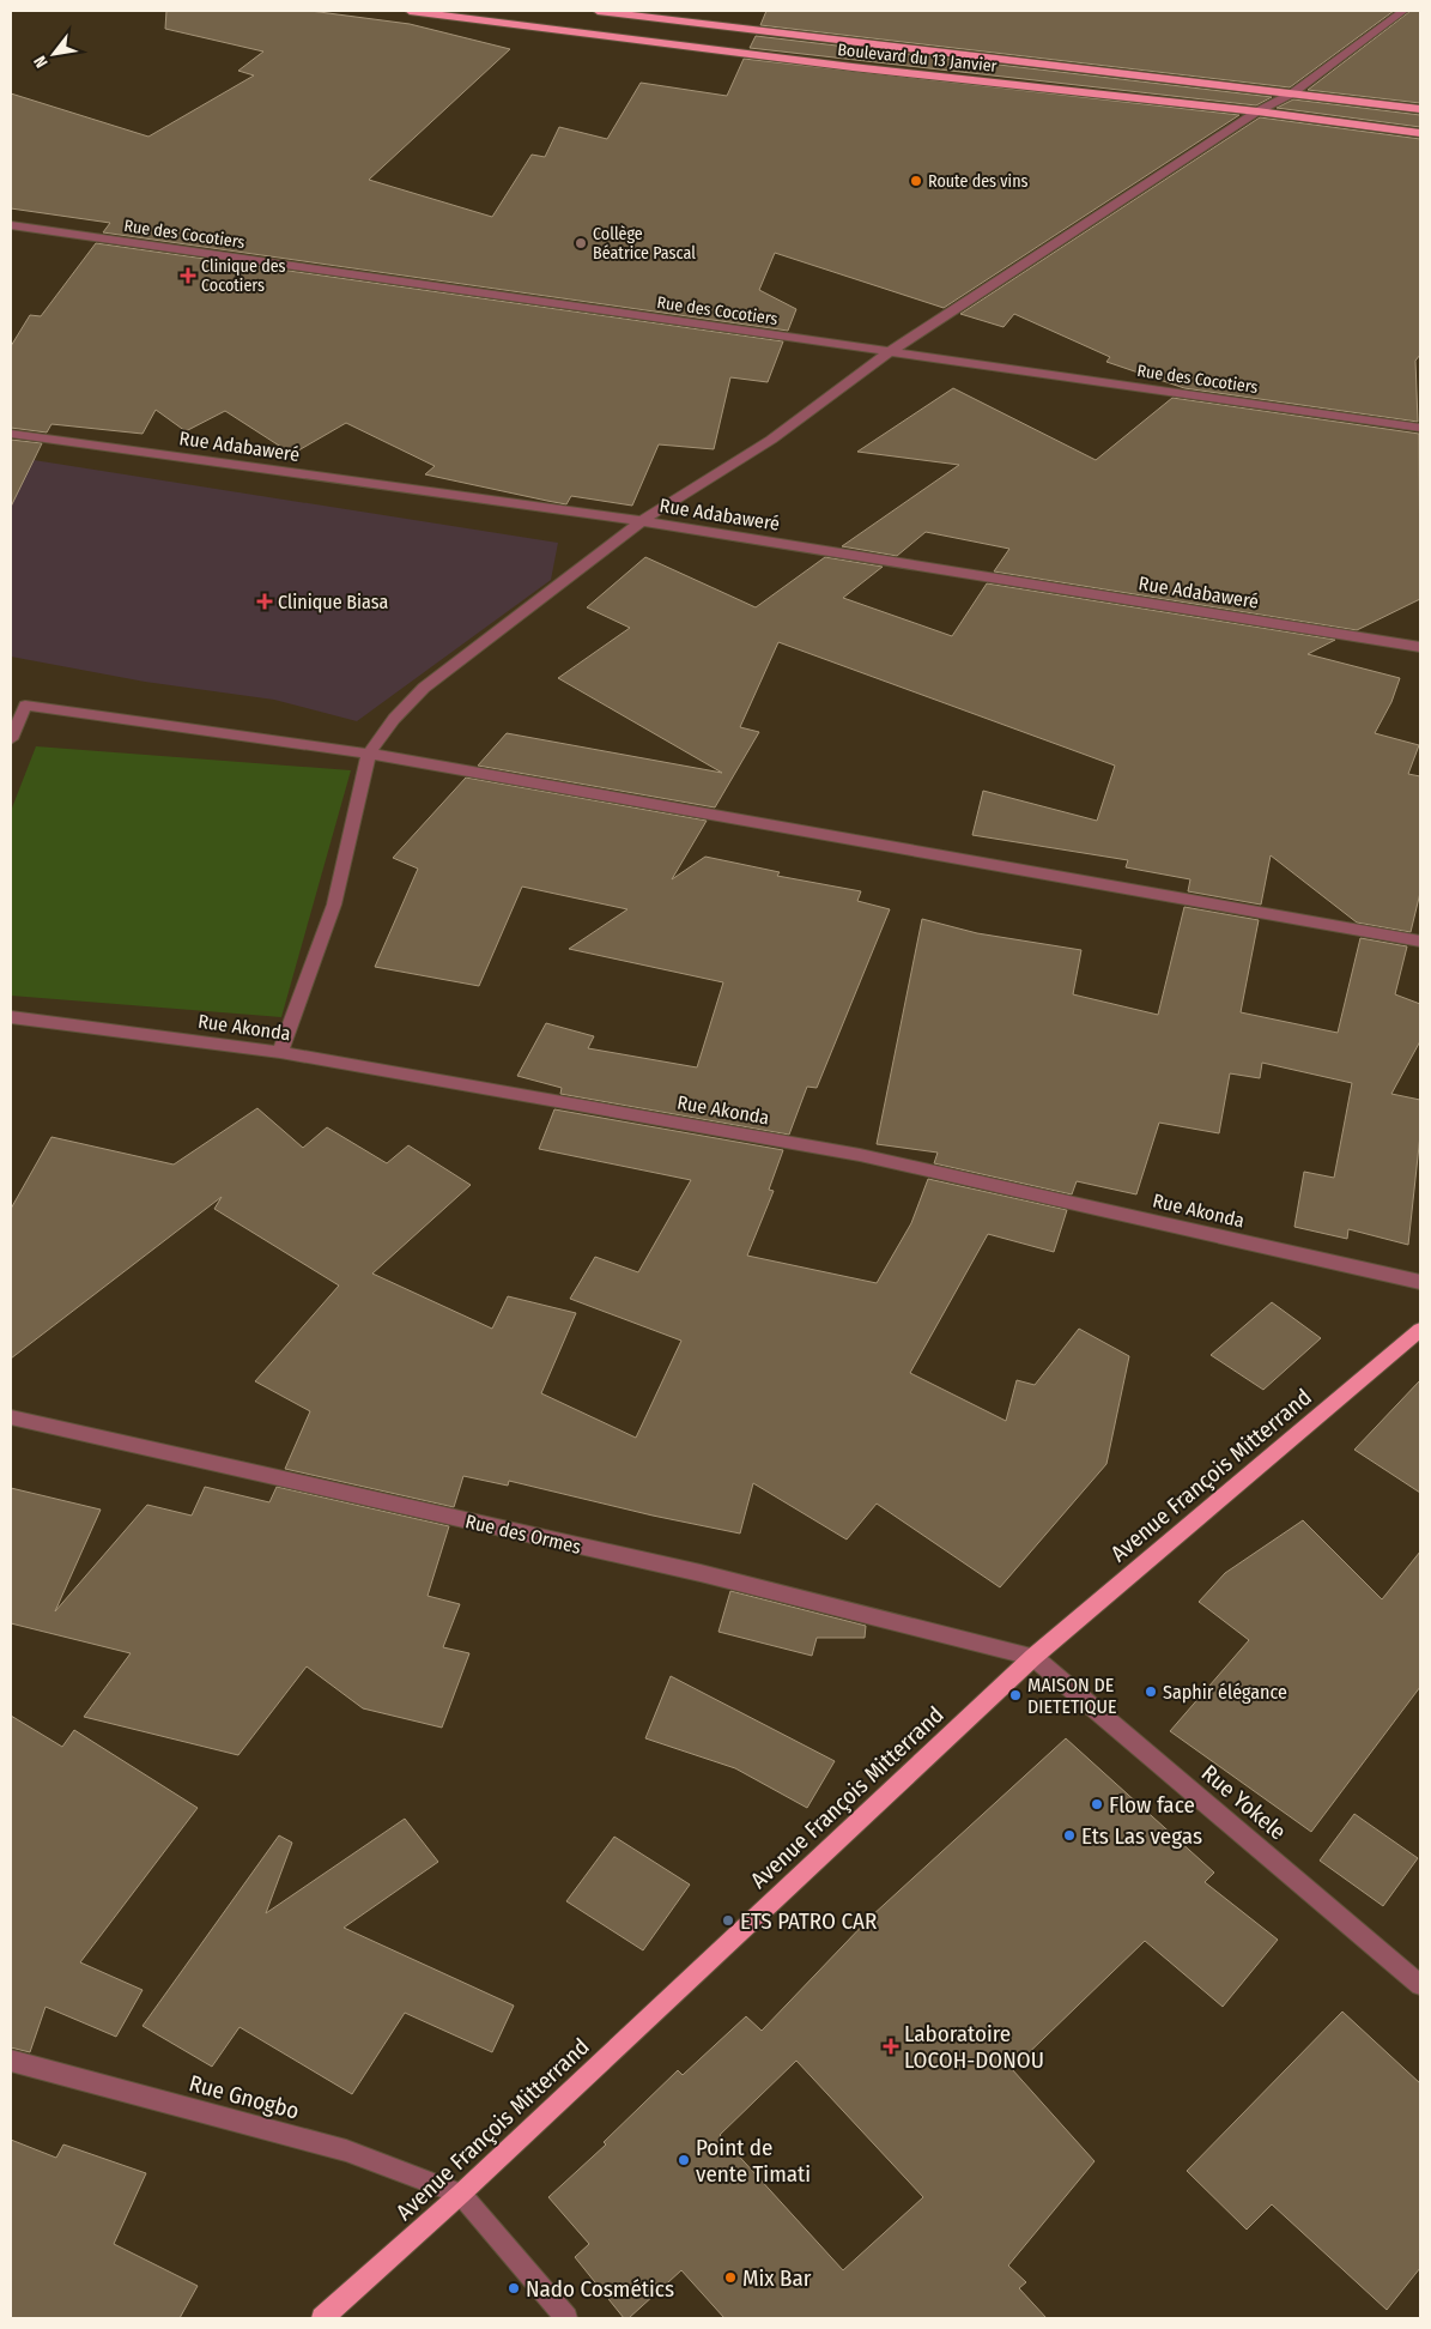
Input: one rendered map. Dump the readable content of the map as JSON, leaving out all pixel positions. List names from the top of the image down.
{
  "streets": {
    "highway": ["Boulevard du 13 Janvier", "Avenue François Mitterrand"],
    "street": [
      "Rue des Cocotiers",
      "Rue Adabaweré",
      "Rue Akonda",
      "Rue des Ormes",
      "Rue Yokele",
      "Rue Gnogbo"
    ]
  },
  "crossings": [
    ["Avenue François Mitterrand", "Rue des Ormes"],
    ["Avenue François Mitterrand", "Rue Yokele"],
    ["Avenue François Mitterrand", "Rue Gnogbo"],
    ["Rue des Ormes", "Rue Yokele"]
  ],
  "places": {
    "other": [
      "Route des vins",
      "Collège Béatrice Pascal",
      "Saphir élégance",
      "MAISON DE DIETETIQUE",
      "Flow face",
      "Ets Las vegas",
      "ETS PATRO CAR",
      "Point de vente Timati",
      "Mix Bar",
      "Nado Cosmétics"
    ],
    "health": ["Clinique des Cocotiers", "Clinique Biasa", "Laboratoire LOCOH-DONOU"]
  },
  "north": "bottom left"
}
